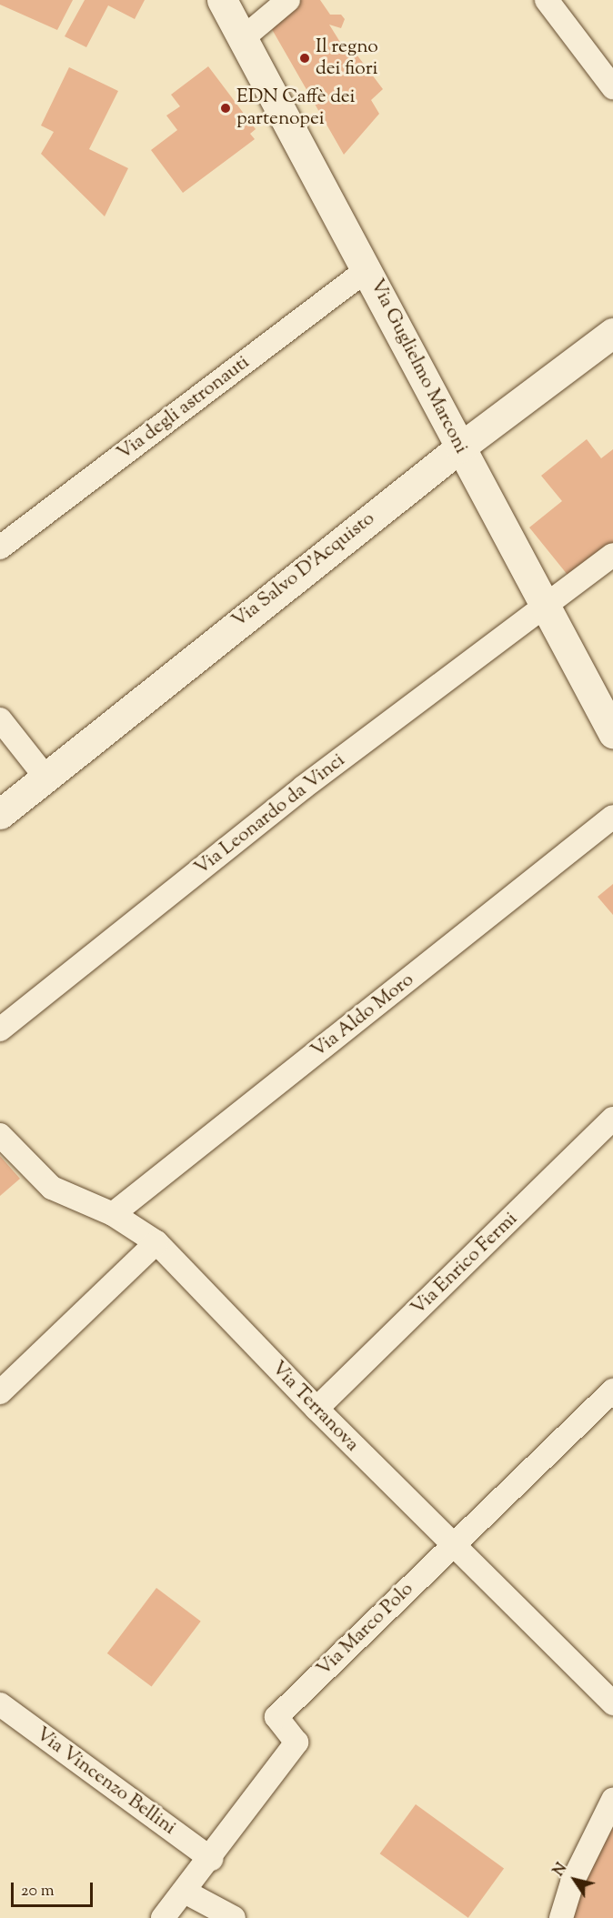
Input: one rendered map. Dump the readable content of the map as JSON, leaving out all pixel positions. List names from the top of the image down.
{
  "streets": {
    "street": [
      "Via Guglielmo Marconi",
      "Via degli astronauti",
      "Via Salvo D'Acquisto",
      "Via Leonardo da Vinci",
      "Via Aldo Moro",
      "Via Enrico Fermi",
      "Via Terranova",
      "Via Marco Polo",
      "Via Vincenzo Bellini"
    ]
  },
  "crossings": [
    ["Via Guglielmo Marconi", "Via degli astronauti"],
    ["Via Guglielmo Marconi", "Via Salvo D'Acquisto"],
    ["Via Guglielmo Marconi", "Via Leonardo da Vinci"],
    ["Via Aldo Moro", "Via Terranova"],
    ["Via Enrico Fermi", "Via Terranova"],
    ["Via Terranova", "Via Marco Polo"],
    ["Via Marco Polo", "Via Vincenzo Bellini"]
  ],
  "places": ["Il regno dei fiori", "EDN Caffè dei partenopei"],
  "scale_bar": "20 m",
  "north": "top left"
}
